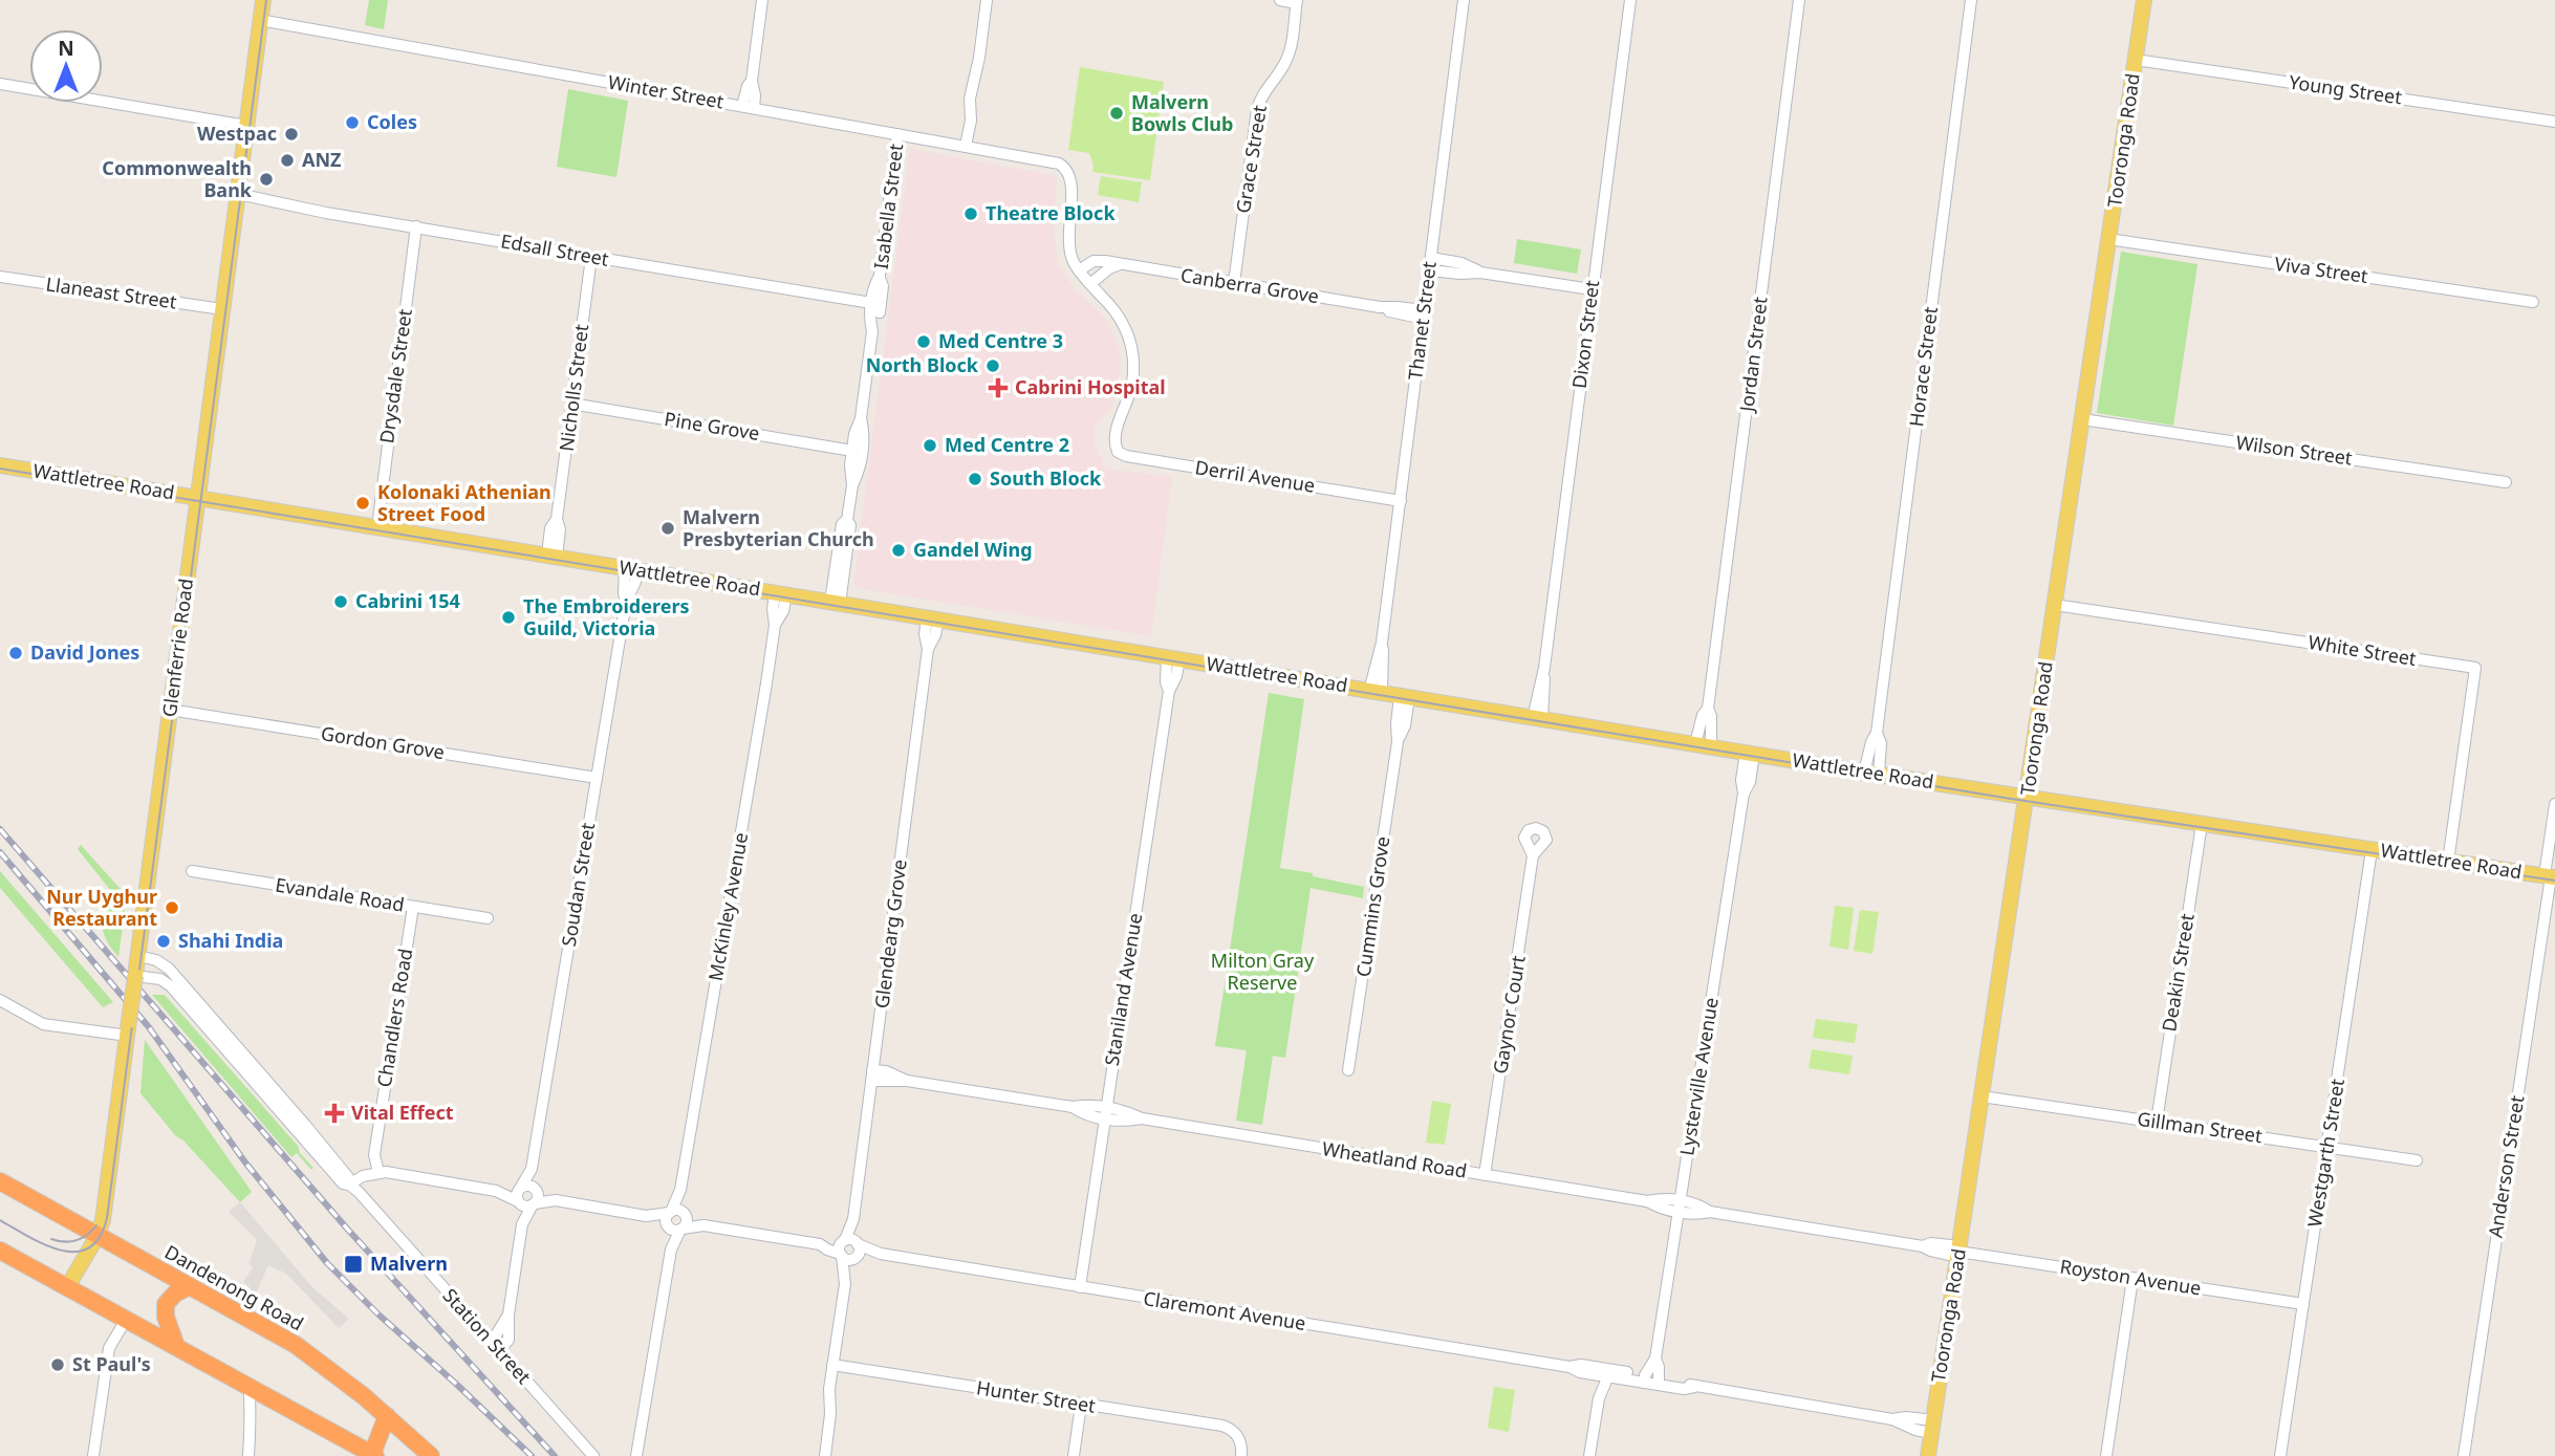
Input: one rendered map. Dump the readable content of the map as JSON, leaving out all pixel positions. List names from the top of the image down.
{
  "streets": {
    "highway": ["Dandenong Road"],
    "main road": ["Tooronga Road", "Wattletree Road", "Glenferrie Road"],
    "street": [
      "Young Street",
      "Winter Street",
      "Grace Street",
      "Isabella Street",
      "Edsall Street",
      "Viva Street",
      "Canberra Grove",
      "Llaneast Street",
      "Thanet Street",
      "Dixon Street",
      "Jordan Street",
      "Horace Street",
      "Drysdale Street",
      "Nicholls Street",
      "Pine Grove",
      "Wilson Street",
      "Derril Avenue",
      "White Street",
      "Gordon Grove",
      "Soudan Street",
      "Evandale Road",
      "McKinley Avenue",
      "Cummins Grove",
      "Glendearg Grove",
      "Deakin Street",
      "Staniland Avenue",
      "Gaynor Court",
      "Chandlers Road",
      "Lysterville Avenue",
      "Gillman Street",
      "Westgarth Street",
      "Wheatland Road",
      "Anderson Street",
      "Royston Avenue",
      "Claremont Avenue",
      "Station Street",
      "Hunter Street"
    ]
  },
  "crossings": [
    ["Young Street", "Tooronga Road"],
    ["Winter Street", "Isabella Street"],
    ["Winter Street", "Canberra Grove"],
    ["Winter Street", "Glenferrie Road"],
    ["Tooronga Road", "Viva Street"],
    ["Tooronga Road", "Wilson Street"],
    ["Tooronga Road", "Wattletree Road"],
    ["Tooronga Road", "White Street"],
    ["Tooronga Road", "Gillman Street"],
    ["Tooronga Road", "Wheatland Road"],
    ["Tooronga Road", "Royston Avenue"],
    ["Tooronga Road", "Claremont Avenue"],
    ["Grace Street", "Canberra Grove"],
    ["Isabella Street", "Edsall Street"],
    ["Isabella Street", "Pine Grove"],
    ["Isabella Street", "Wattletree Road"],
    ["Edsall Street", "Drysdale Street"],
    ["Edsall Street", "Nicholls Street"],
    ["Edsall Street", "Glenferrie Road"],
    ["Canberra Grove", "Thanet Street"],
    ["Llaneast Street", "Glenferrie Road"],
    ["Thanet Street", "Derril Avenue"],
    ["Thanet Street", "Wattletree Road"],
    ["Dixon Street", "Wattletree Road"],
    ["Jordan Street", "Wattletree Road"],
    ["Horace Street", "Wattletree Road"],
    ["Drysdale Street", "Wattletree Road"],
    ["Nicholls Street", "Pine Grove"],
    ["Nicholls Street", "Wattletree Road"],
    ["Wattletree Road", "Glenferrie Road"],
    ["Wattletree Road", "White Street"],
    ["Wattletree Road", "Soudan Street"],
    ["Wattletree Road", "McKinley Avenue"],
    ["Wattletree Road", "Cummins Grove"],
    ["Wattletree Road", "Glendearg Grove"],
    ["Wattletree Road", "Deakin Street"],
    ["Wattletree Road", "Staniland Avenue"],
    ["Wattletree Road", "Lysterville Avenue"],
    ["Wattletree Road", "Westgarth Street"],
    ["Wattletree Road", "Anderson Street"],
    ["Glenferrie Road", "Gordon Grove"],
    ["Glenferrie Road", "Dandenong Road"],
    ["Glenferrie Road", "Station Street"],
    ["Gordon Grove", "Soudan Street"],
    ["Evandale Road", "Chandlers Road"],
    ["Glendearg Grove", "Wheatland Road"],
    ["Glendearg Grove", "Claremont Avenue"],
    ["Glendearg Grove", "Hunter Street"],
    ["Deakin Street", "Gillman Street"],
    ["Staniland Avenue", "Wheatland Road"],
    ["Staniland Avenue", "Claremont Avenue"],
    ["Gaynor Court", "Wheatland Road"],
    ["Lysterville Avenue", "Wheatland Road"],
    ["Lysterville Avenue", "Claremont Avenue"],
    ["Gillman Street", "Westgarth Street"],
    ["Westgarth Street", "Royston Avenue"],
    ["Wheatland Road", "Royston Avenue"]
  ],
  "parks": ["Milton Gray Reserve"],
  "places": {
    "other": [
      "Malvern Bowls Club",
      "Coles",
      "Westpac",
      "ANZ",
      "Commonwealth Bank",
      "Theatre Block",
      "Med Centre 3",
      "North Block",
      "Med Centre 2",
      "South Block",
      "Kolonaki Athenian Street Food",
      "Malvern Presbyterian Church",
      "Gandel Wing",
      "Cabrini 154",
      "The Embroiderers Guild, Victoria",
      "David Jones",
      "Nur Uyghur Restaurant",
      "Shahi India",
      "St Paul's"
    ],
    "health": ["Cabrini Hospital", "Vital Effect"],
    "transit": ["Malvern"]
  },
  "north": "top"
}
